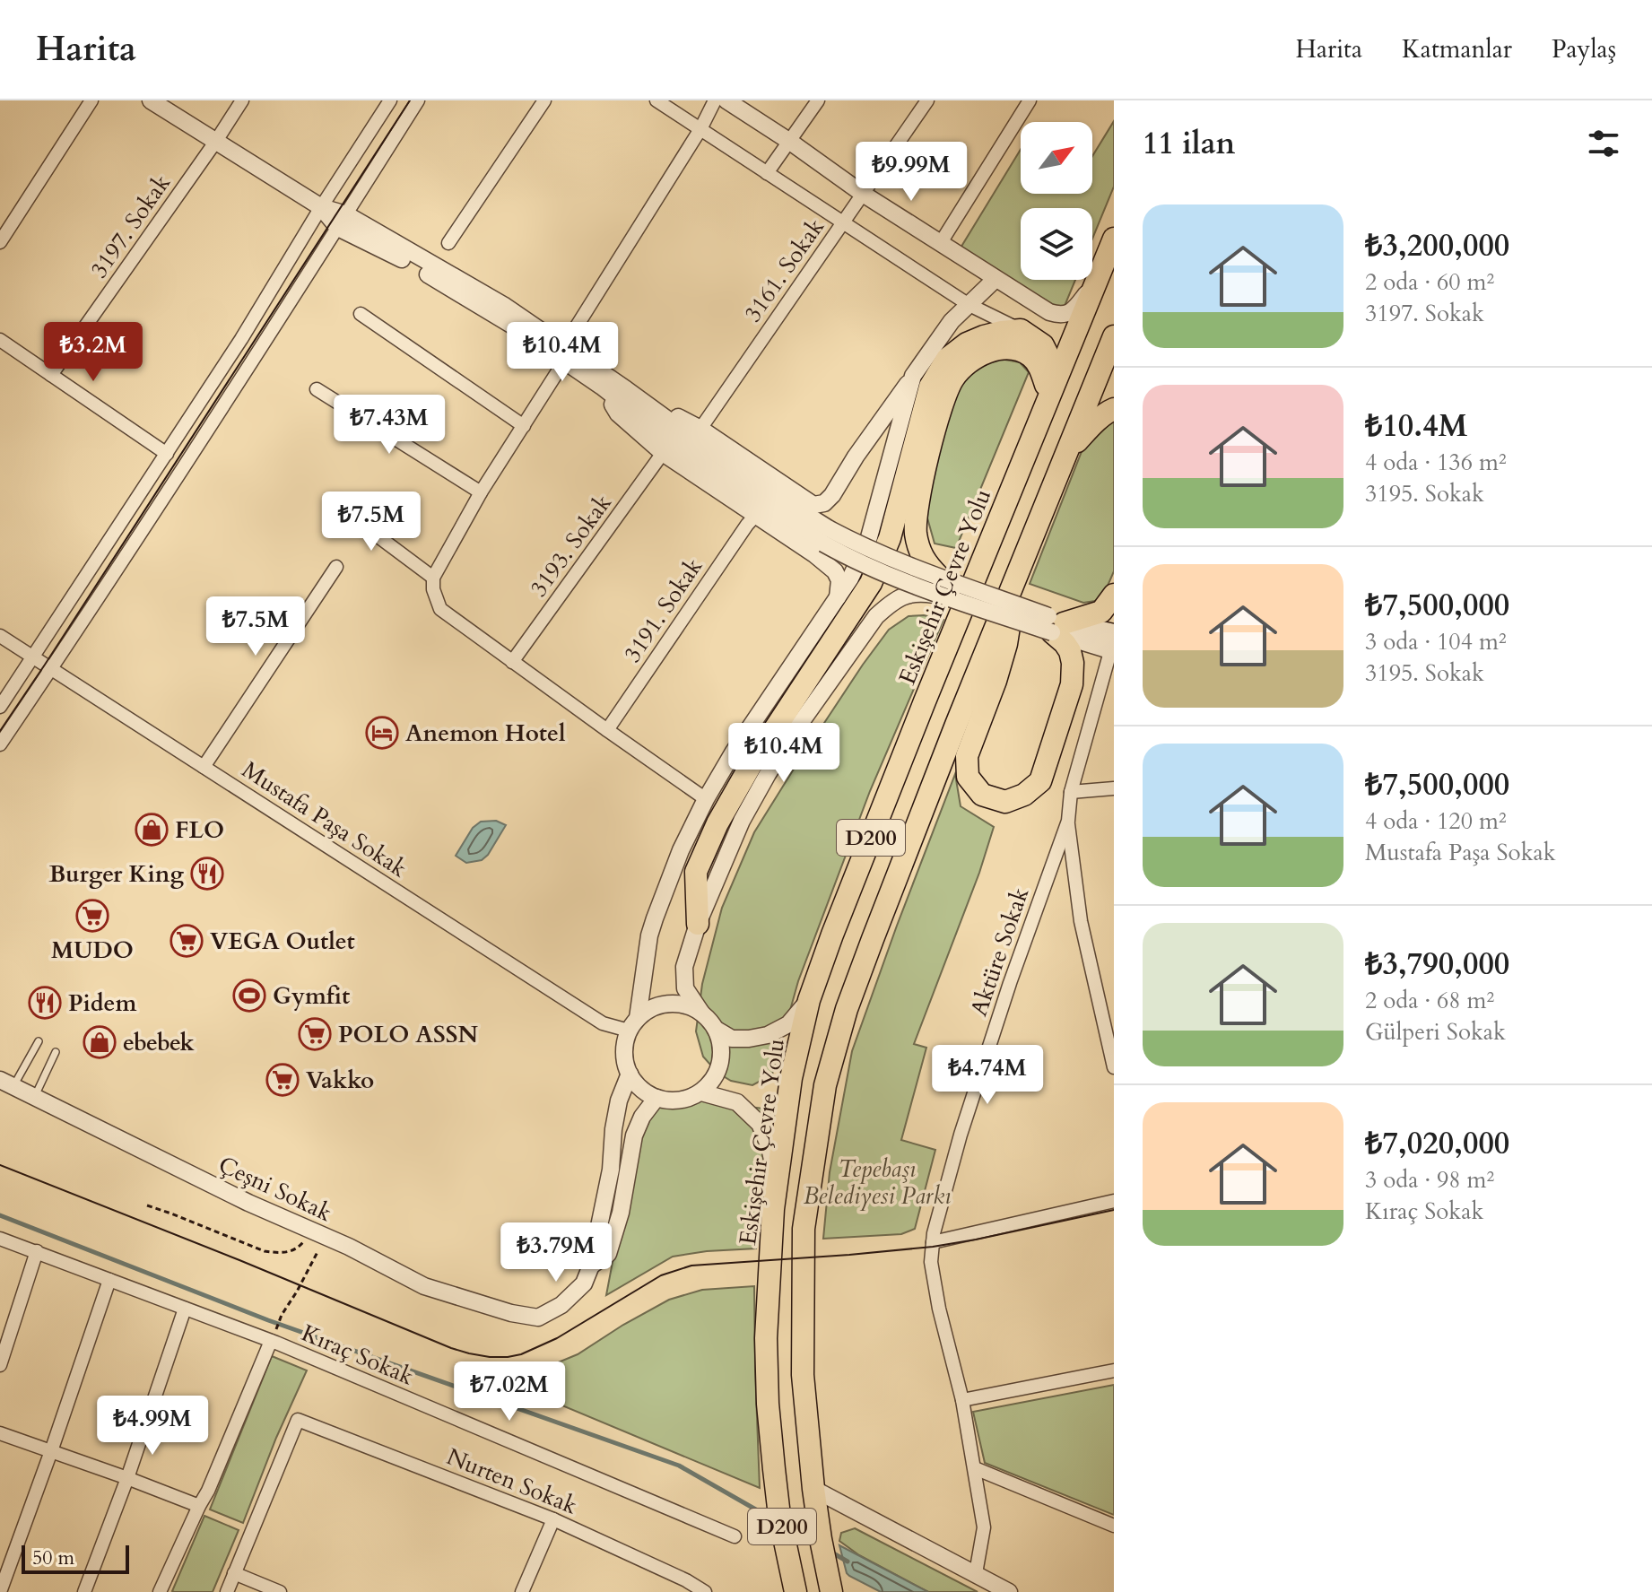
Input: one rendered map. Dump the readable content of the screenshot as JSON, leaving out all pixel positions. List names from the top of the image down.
{
  "streets": {
    "highway": ["Eskişehir Çevre Yolu", "D200"],
    "street": [
      "3197. Sokak",
      "3161. Sokak",
      "3193. Sokak",
      "3191. Sokak",
      "Mustafa Paşa Sokak",
      "Aktüre Sokak",
      "Çeşni Sokak",
      "Kıraç Sokak",
      "Nurten Sokak"
    ]
  },
  "parks": ["Tepebaşı Belediyesi Parkı"],
  "places": {
    "hotel": ["Anemon Hotel"],
    "shop": ["FLO", "ebebek"],
    "restaurant": ["Burger King", "Pidem"],
    "supermarket": [
      "MUDO",
      "VEGA Outlet",
      "POLO ASSN",
      "Vakko"
    ],
    "sports": ["Gymfit"]
  },
  "scale_bar": "50 m",
  "north": "top right",
  "page": {
    "header": "Harita",
    "nav": ["Harita", "Katmanlar", "Paylaş"],
    "heading": "11 ilan",
    "price": [
      "₺9.99M",
      "₺3.2M",
      "₺10.4M",
      "₺7.43M",
      "₺7.5M",
      "₺7.5M",
      "₺10.4M",
      "₺4.74M",
      "₺3.79M",
      "₺7.02M",
      "₺4.99M"
    ],
    "list": [
      {
        "name": "₺3,200,000",
        "note": "2 oda · 60 m² · 3197. Sokak"
      },
      {
        "name": "₺10.4M",
        "note": "4 oda · 136 m² · 3195. Sokak"
      },
      {
        "name": "₺7,500,000",
        "note": "3 oda · 104 m² · 3195. Sokak"
      },
      {
        "name": "₺7,500,000",
        "note": "4 oda · 120 m² · Mustafa Paşa Sokak"
      },
      {
        "name": "₺3,790,000",
        "note": "2 oda · 68 m² · Gülperi Sokak"
      },
      {
        "name": "₺7,020,000",
        "note": "3 oda · 98 m² · Kıraç Sokak"
      }
    ],
    "scale": "50 m"
  }
}
